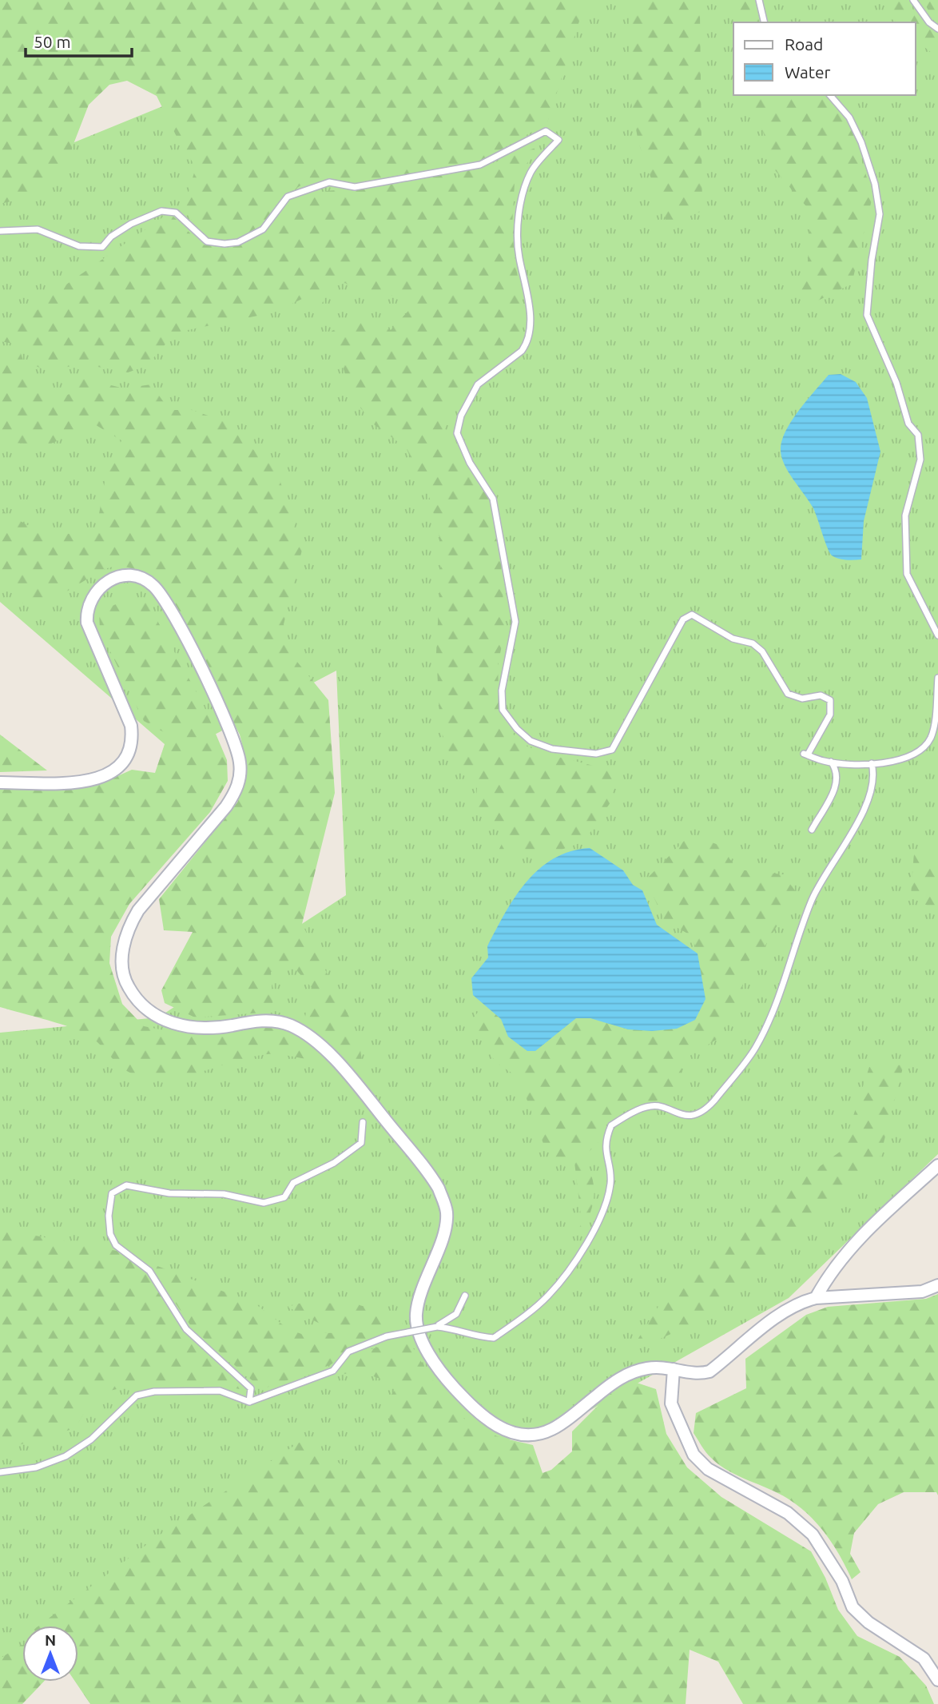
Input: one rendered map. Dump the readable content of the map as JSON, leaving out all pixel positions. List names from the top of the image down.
{
  "legend": ["Road", "Water"],
  "scale_bar": "50 m",
  "north": "top"
}
